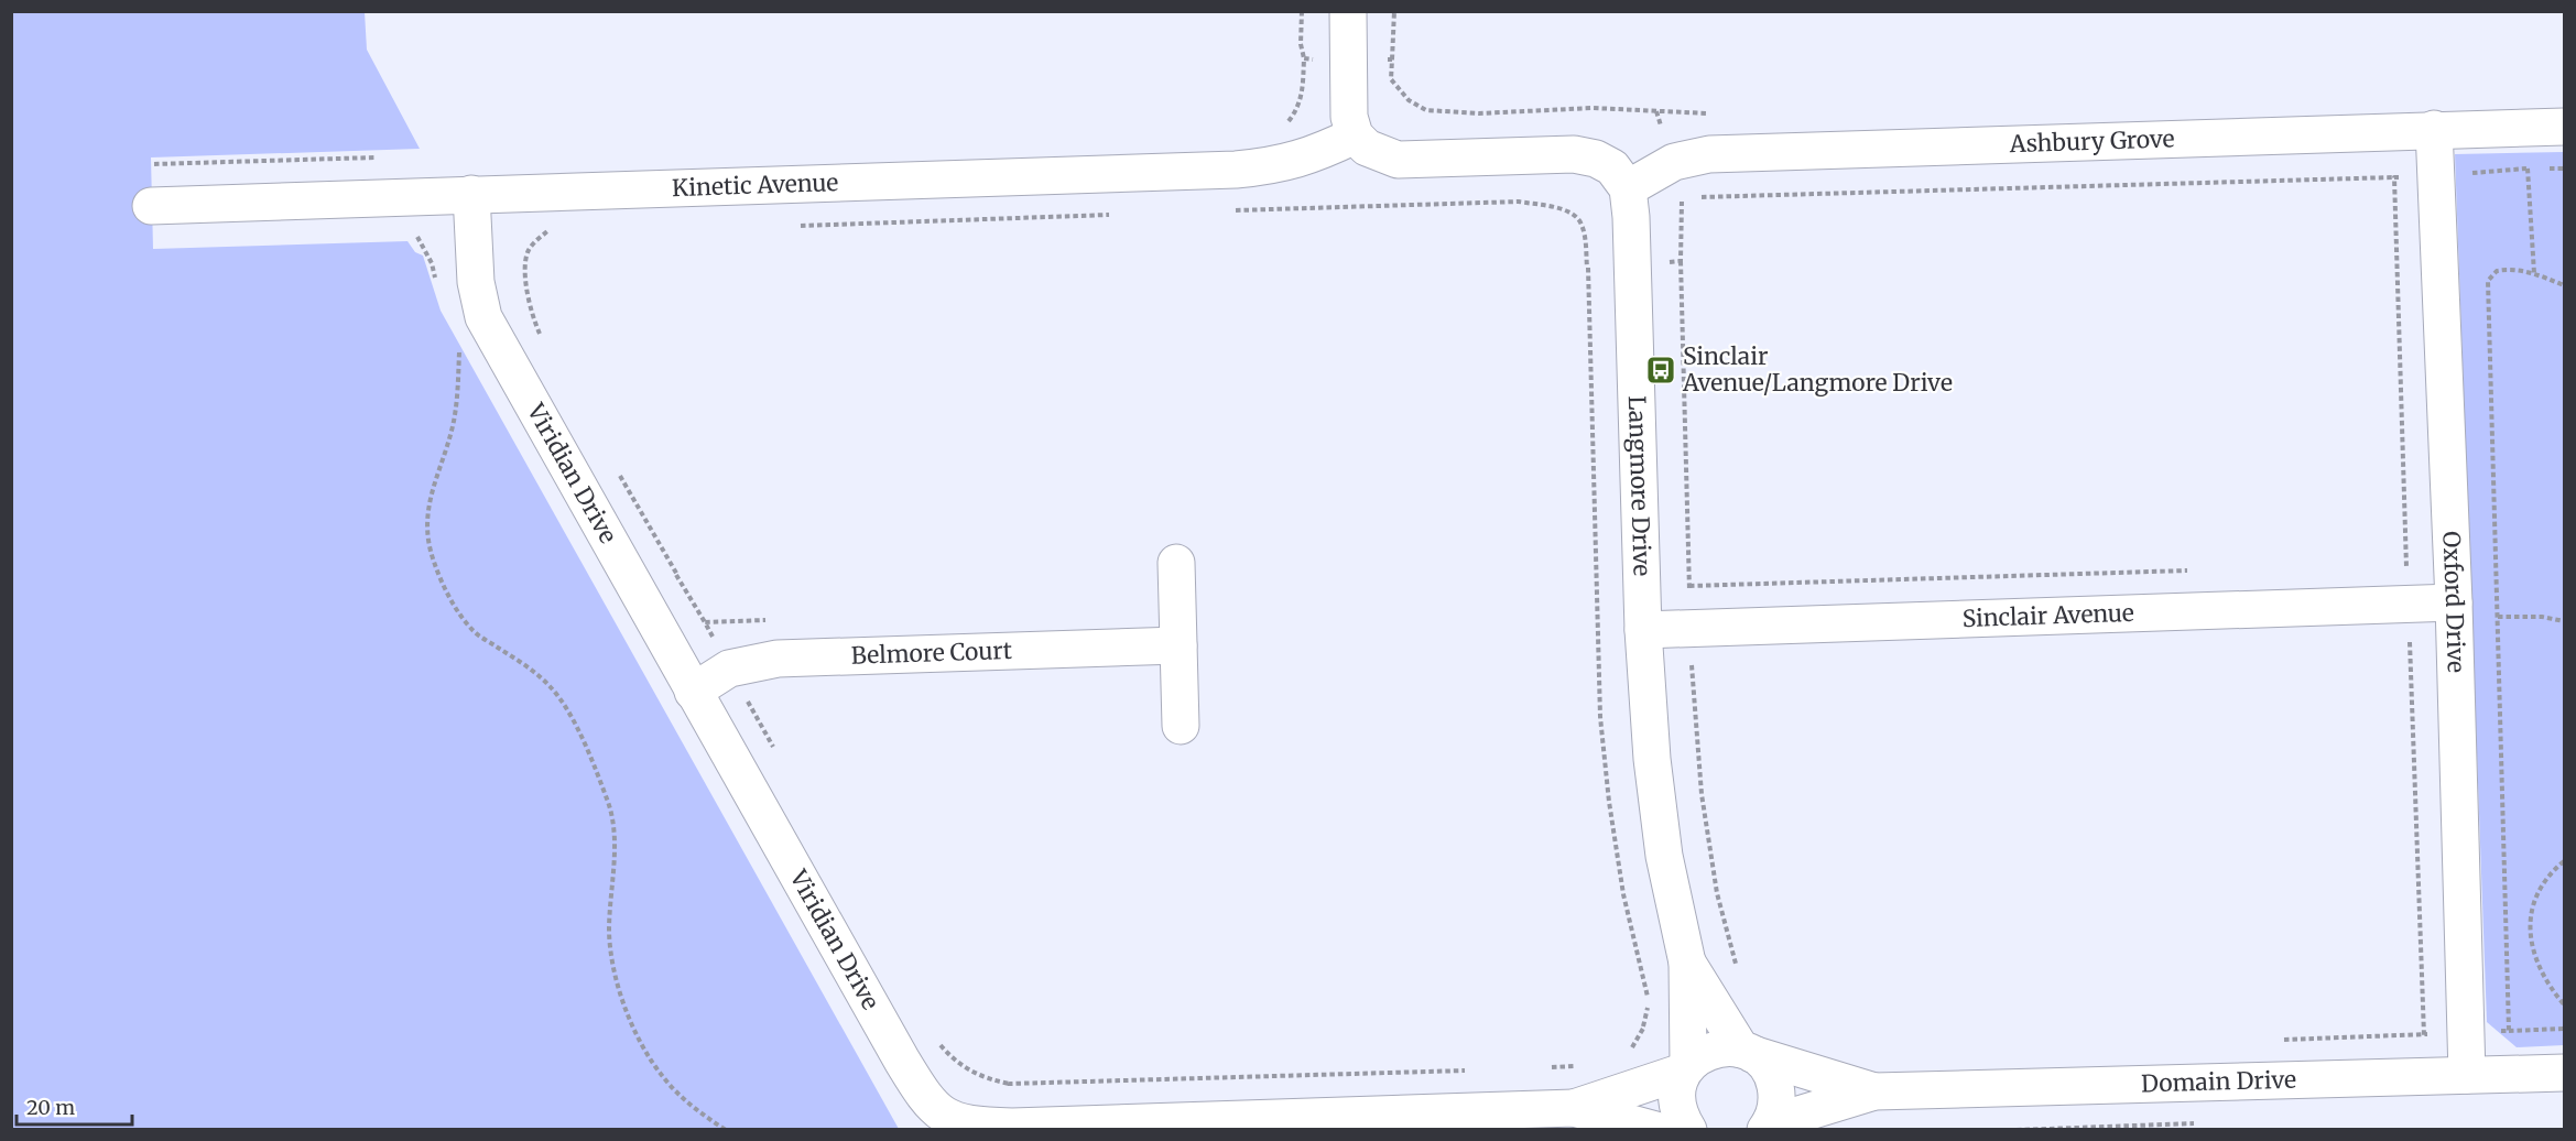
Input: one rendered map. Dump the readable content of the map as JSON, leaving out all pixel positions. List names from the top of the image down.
{
  "streets": {
    "street": [
      "Ashbury Grove",
      "Kinetic Avenue",
      "Viridian Drive",
      "Langmore Drive",
      "Oxford Drive",
      "Sinclair Avenue",
      "Belmore Court",
      "Domain Drive"
    ]
  },
  "crossings": [
    ["Ashbury Grove", "Langmore Drive"],
    ["Ashbury Grove", "Oxford Drive"],
    ["Kinetic Avenue", "Viridian Drive"],
    ["Viridian Drive", "Langmore Drive"],
    ["Viridian Drive", "Belmore Court"],
    ["Viridian Drive", "Domain Drive"],
    ["Langmore Drive", "Sinclair Avenue"],
    ["Langmore Drive", "Domain Drive"],
    ["Oxford Drive", "Sinclair Avenue"],
    ["Oxford Drive", "Domain Drive"]
  ],
  "places": {
    "bus stop": ["Sinclair Avenue/Langmore Drive"]
  },
  "scale_bar": "20 m"
}
